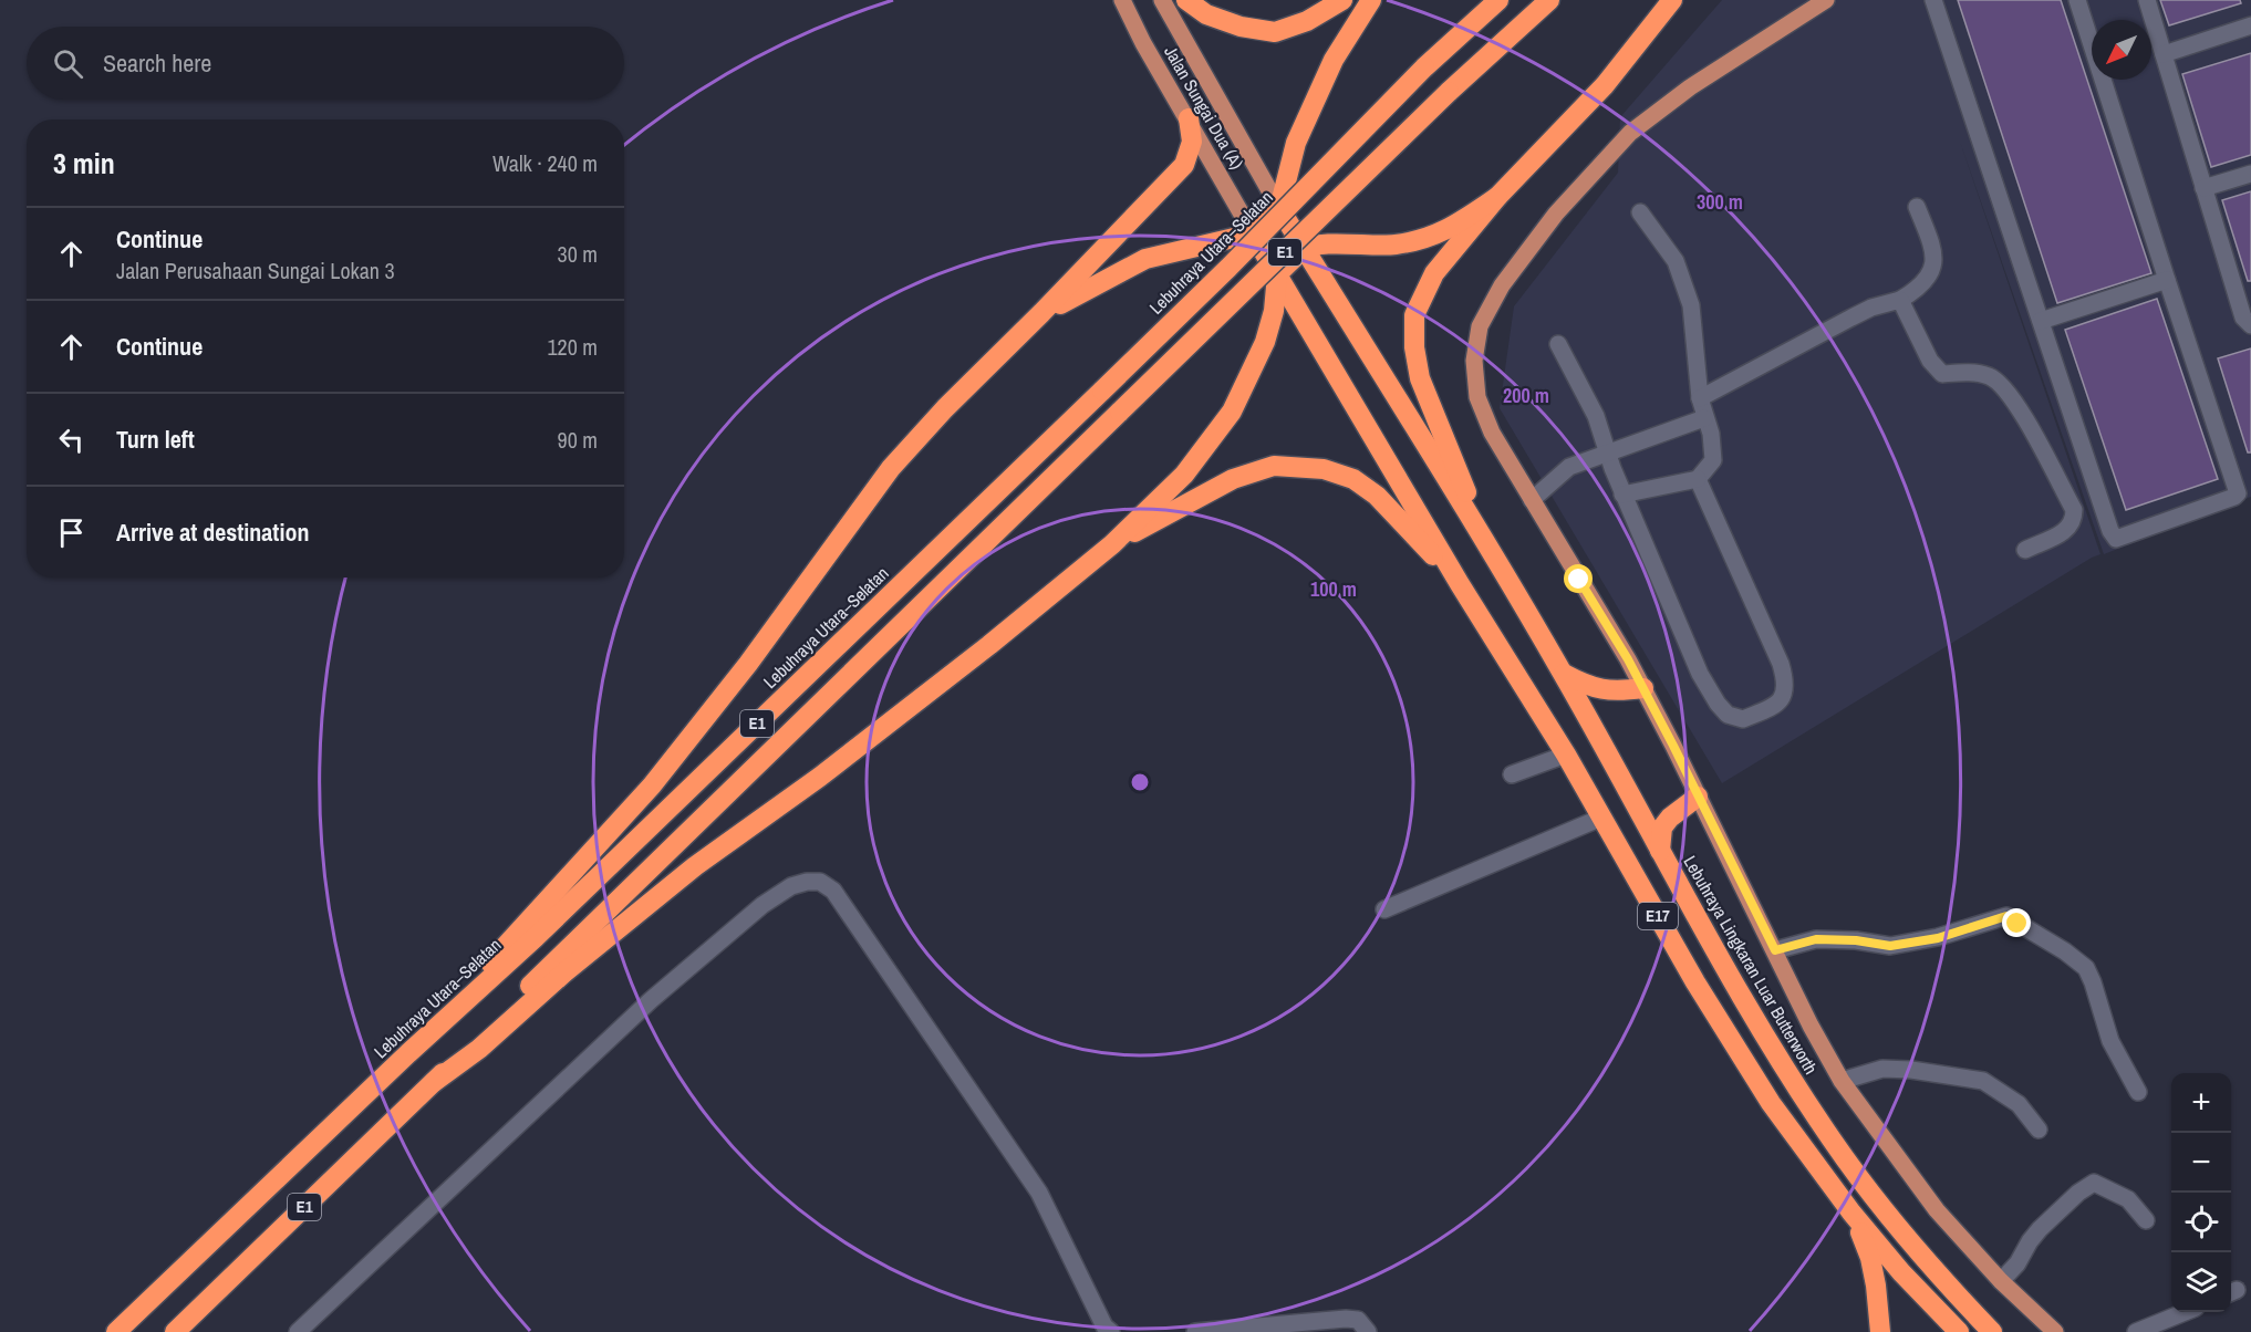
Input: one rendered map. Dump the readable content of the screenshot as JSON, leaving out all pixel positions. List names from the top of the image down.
{
  "streets": {
    "highway": [
      "Lebuhraya Utara–Selatan",
      "E1",
      "E17",
      "Lebuhraya Lingkaran Luar Butterworth"
    ],
    "main road": ["Jalan Sungai Dua (A)"]
  },
  "north": "bottom left",
  "page": {
    "search": "Search here",
    "heading": ["3 min", "Walk · 240 m"],
    "list": [
      ["Continue", "Jalan Perusahaan Sungai Lokan 3", "30 m"],
      ["Continue", "120 m"],
      ["Turn left", "90 m"],
      "Arrive at destination"
    ],
    "map_buttons": ["+", "−"]
  },
  "rings": ["300 m", "200 m", "100 m"]
}
